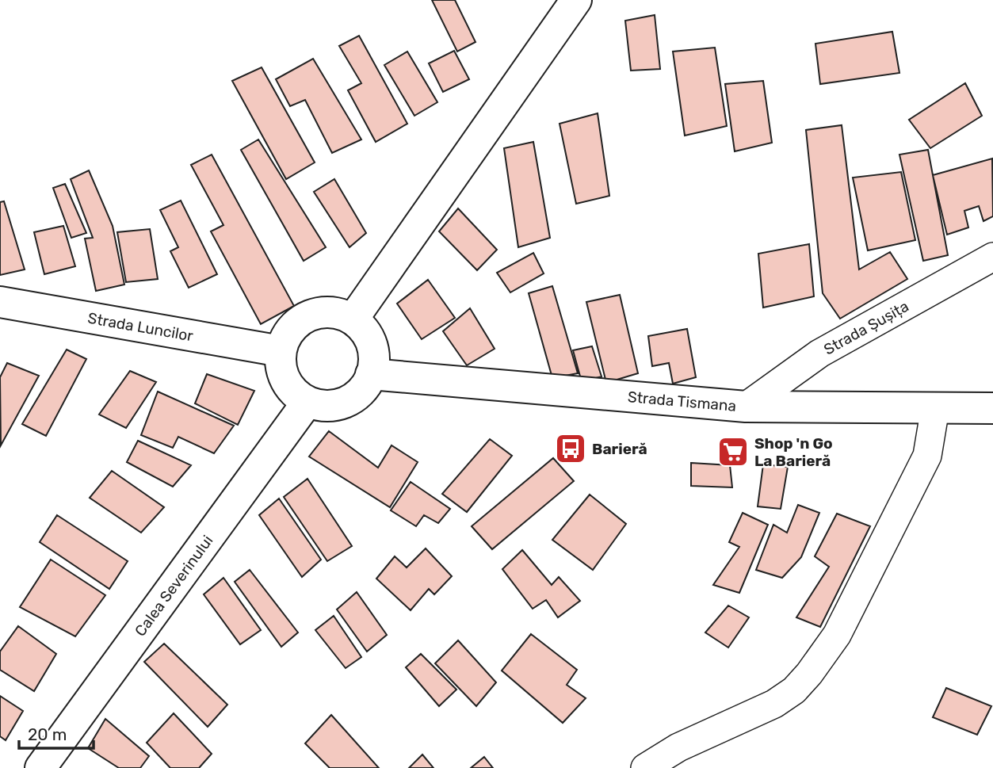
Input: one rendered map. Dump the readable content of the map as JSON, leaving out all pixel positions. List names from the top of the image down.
{
  "streets": {
    "main road": ["Strada Luncilor", "Strada Tismana", "Calea Severinului"],
    "street": ["Strada Șușița"]
  },
  "crossings": [
    ["Strada Șușița", "Strada Tismana"],
    ["Strada Luncilor", "Strada Tismana"],
    ["Strada Luncilor", "Calea Severinului"],
    ["Strada Tismana", "Calea Severinului"]
  ],
  "places": {
    "bus stop": ["Barieră"],
    "supermarket": ["Shop 'n Go La Barieră"]
  },
  "scale_bar": "20 m"
}
